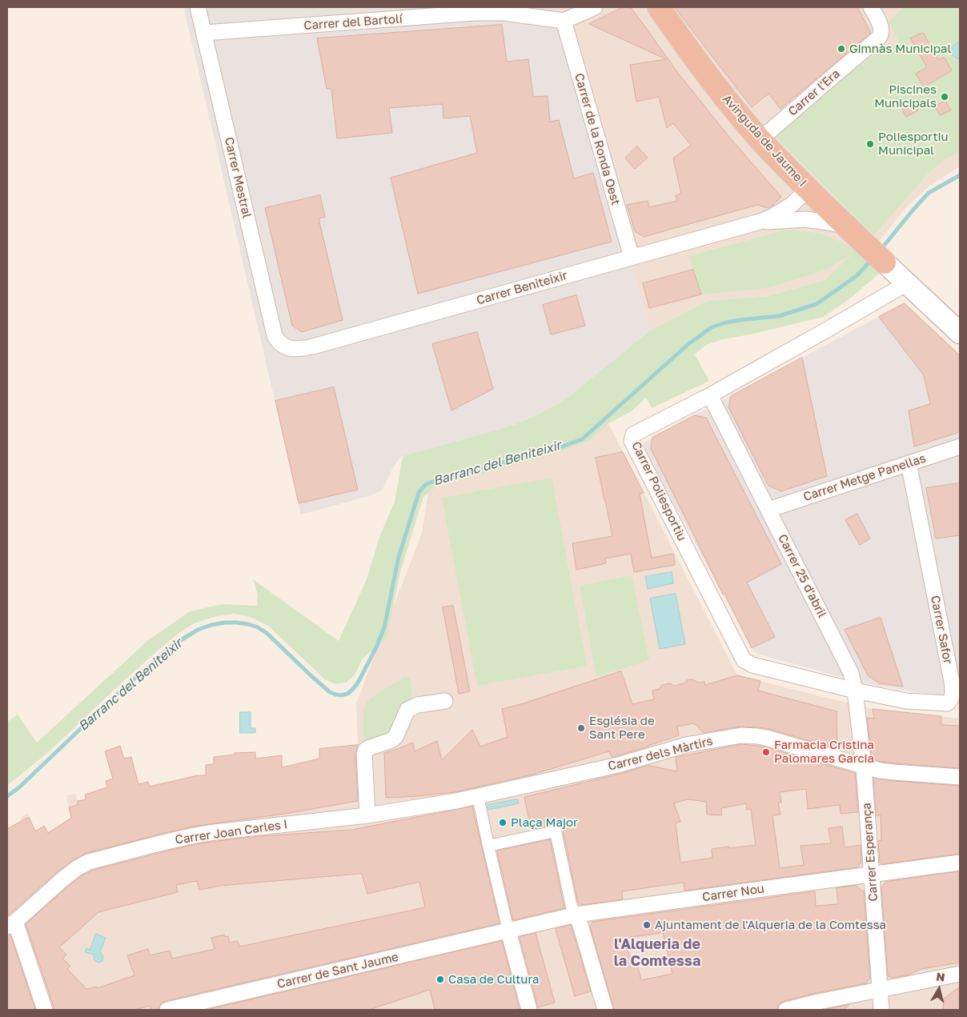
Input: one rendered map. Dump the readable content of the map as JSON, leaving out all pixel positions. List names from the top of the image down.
{
  "streets": {
    "highway": ["Avinguda de Jaume I"],
    "street": [
      "Carrer del Bartolí",
      "Carrer l'Era",
      "Carrer de la Ronda Oest",
      "Carrer Mestral",
      "Carrer Beniteixir",
      "Carrer Metge Panellas",
      "Carrer Poliesportiu",
      "Carrer 25 d'abril",
      "Carrer Safor",
      "Carrer dels Màrtirs",
      "Carrer Joan Carles I",
      "Carrer Esperança",
      "Carrer Nou",
      "Carrer de Sant Jaume"
    ]
  },
  "crossings": [
    ["Carrer del Bartolí", "Carrer de la Ronda Oest"],
    ["Carrer del Bartolí", "Carrer Mestral"],
    ["Carrer l'Era", "Avinguda de Jaume I"],
    ["Carrer de la Ronda Oest", "Carrer Beniteixir"],
    ["Avinguda de Jaume I", "Carrer Beniteixir"],
    ["Carrer Mestral", "Carrer Beniteixir"],
    ["Carrer Metge Panellas", "Carrer 25 d'abril"],
    ["Carrer Metge Panellas", "Carrer Safor"],
    ["Carrer Poliesportiu", "Carrer 25 d'abril"],
    ["Carrer Poliesportiu", "Carrer Safor"],
    ["Carrer 25 d'abril", "Carrer Safor"],
    ["Carrer 25 d'abril", "Carrer dels Màrtirs"],
    ["Carrer 25 d'abril", "Carrer Esperança"],
    ["Carrer dels Màrtirs", "Carrer Joan Carles I"],
    ["Carrer dels Màrtirs", "Carrer Esperança"],
    ["Carrer Esperança", "Carrer Nou"],
    ["Carrer Nou", "Carrer de Sant Jaume"]
  ],
  "districts": ["l'Alqueria de la Comtessa"],
  "water": ["Barranc del Beniteixir"],
  "places": [
    "Gimnàs Municipal",
    "Piscines Municipals",
    "Poliesportiu Municipal",
    "Església de Sant Pere",
    "Farmacia Cristina Palomares Garcia",
    "Plaça Major",
    "Ajuntament de l'Alqueria de la Comtessa",
    "Casa de Cultura"
  ],
  "north": "top"
}
